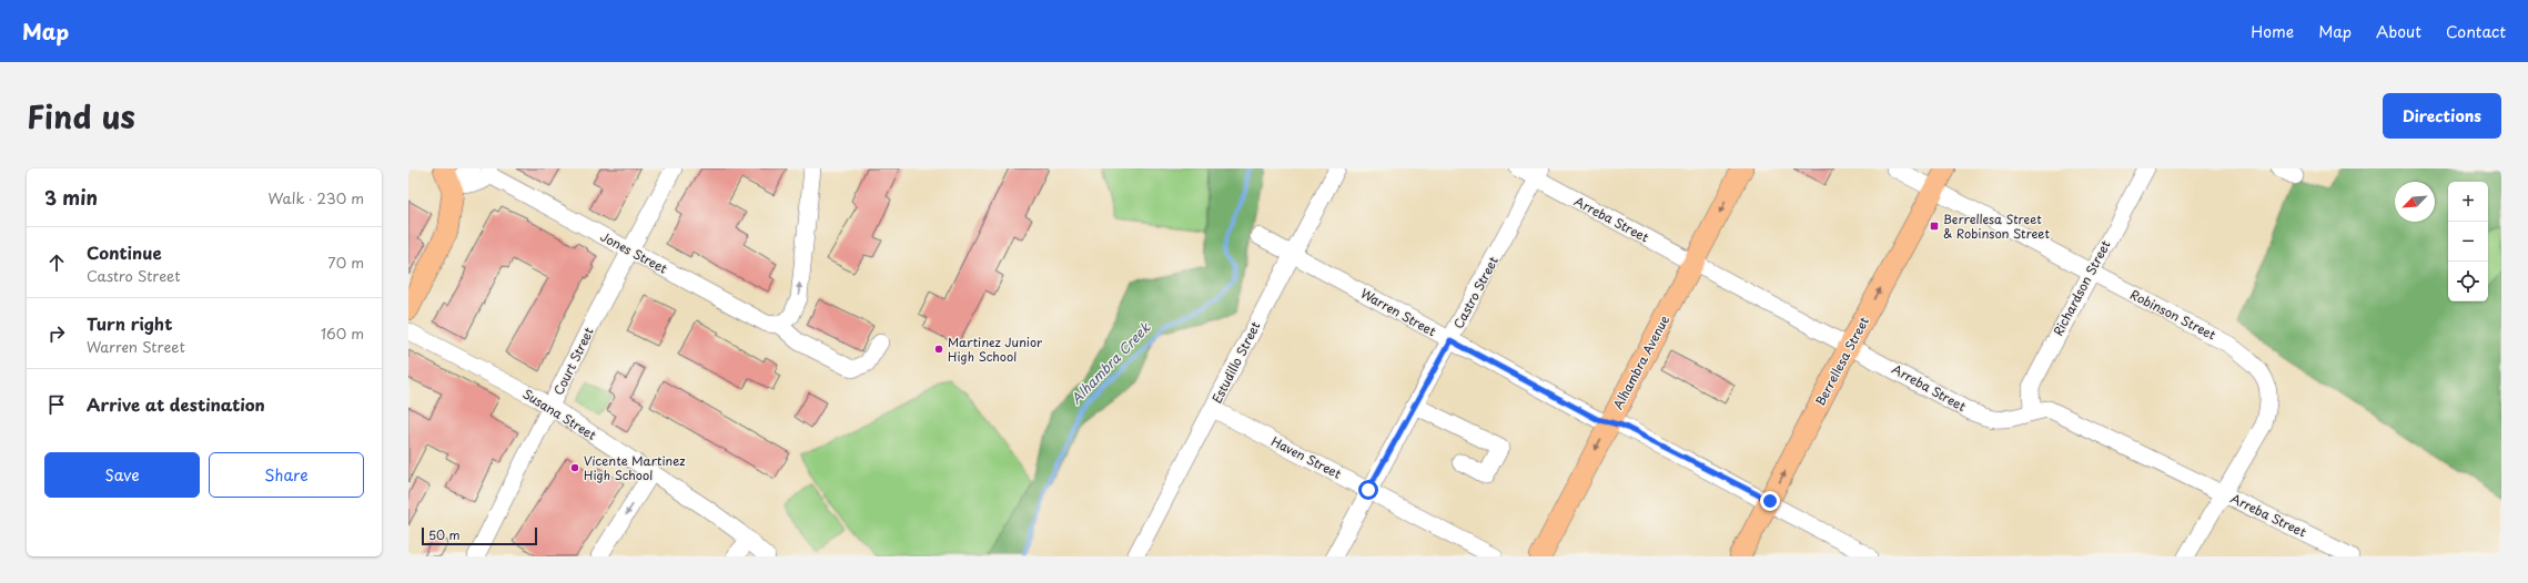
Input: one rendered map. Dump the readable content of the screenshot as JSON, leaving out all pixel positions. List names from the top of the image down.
{
  "streets": {
    "main road": ["Berrellesa Street", "Alhambra Avenue"],
    "street": [
      "Arreba Street",
      "Jones Street",
      "Richardson Street",
      "Castro Street",
      "Warren Street",
      "Robinson Street",
      "Court Street",
      "Estudillo Street",
      "Susana Street",
      "Haven Street"
    ]
  },
  "crossings": [
    ["Arreba Street", "Richardson Street"],
    ["Arreba Street", "Castro Street"],
    ["Arreba Street", "Robinson Street"],
    ["Arreba Street", "Berrellesa Street"],
    ["Arreba Street", "Alhambra Avenue"],
    ["Jones Street", "Court Street"],
    ["Richardson Street", "Robinson Street"],
    ["Castro Street", "Warren Street"],
    ["Castro Street", "Haven Street"],
    ["Warren Street", "Berrellesa Street"],
    ["Warren Street", "Estudillo Street"],
    ["Warren Street", "Alhambra Avenue"],
    ["Robinson Street", "Berrellesa Street"],
    ["Court Street", "Susana Street"],
    ["Estudillo Street", "Haven Street"]
  ],
  "one_way": ["Berrellesa Street", "Alhambra Avenue"],
  "water": ["Alhambra Creek"],
  "places": {
    "transit": ["Berrellesa Street & Robinson Street"],
    "other": ["Martinez Junior High School", "Vicente Martinez High School"]
  },
  "scale_bar": "50 m",
  "north": "bottom left",
  "page": {
    "header": "Map",
    "nav": [
      "Home",
      "Map",
      "About",
      "Contact"
    ],
    "title": "Find us",
    "buttons": [
      "Directions",
      ["Save", "Share"]
    ],
    "heading": ["3 min", "Walk · 230 m"],
    "map_buttons": ["+", "−"],
    "list": [
      ["Continue", "Castro Street", "70 m"],
      ["Turn right", "Warren Street", "160 m"],
      "Arrive at destination"
    ],
    "scale": "50 m"
  }
}
